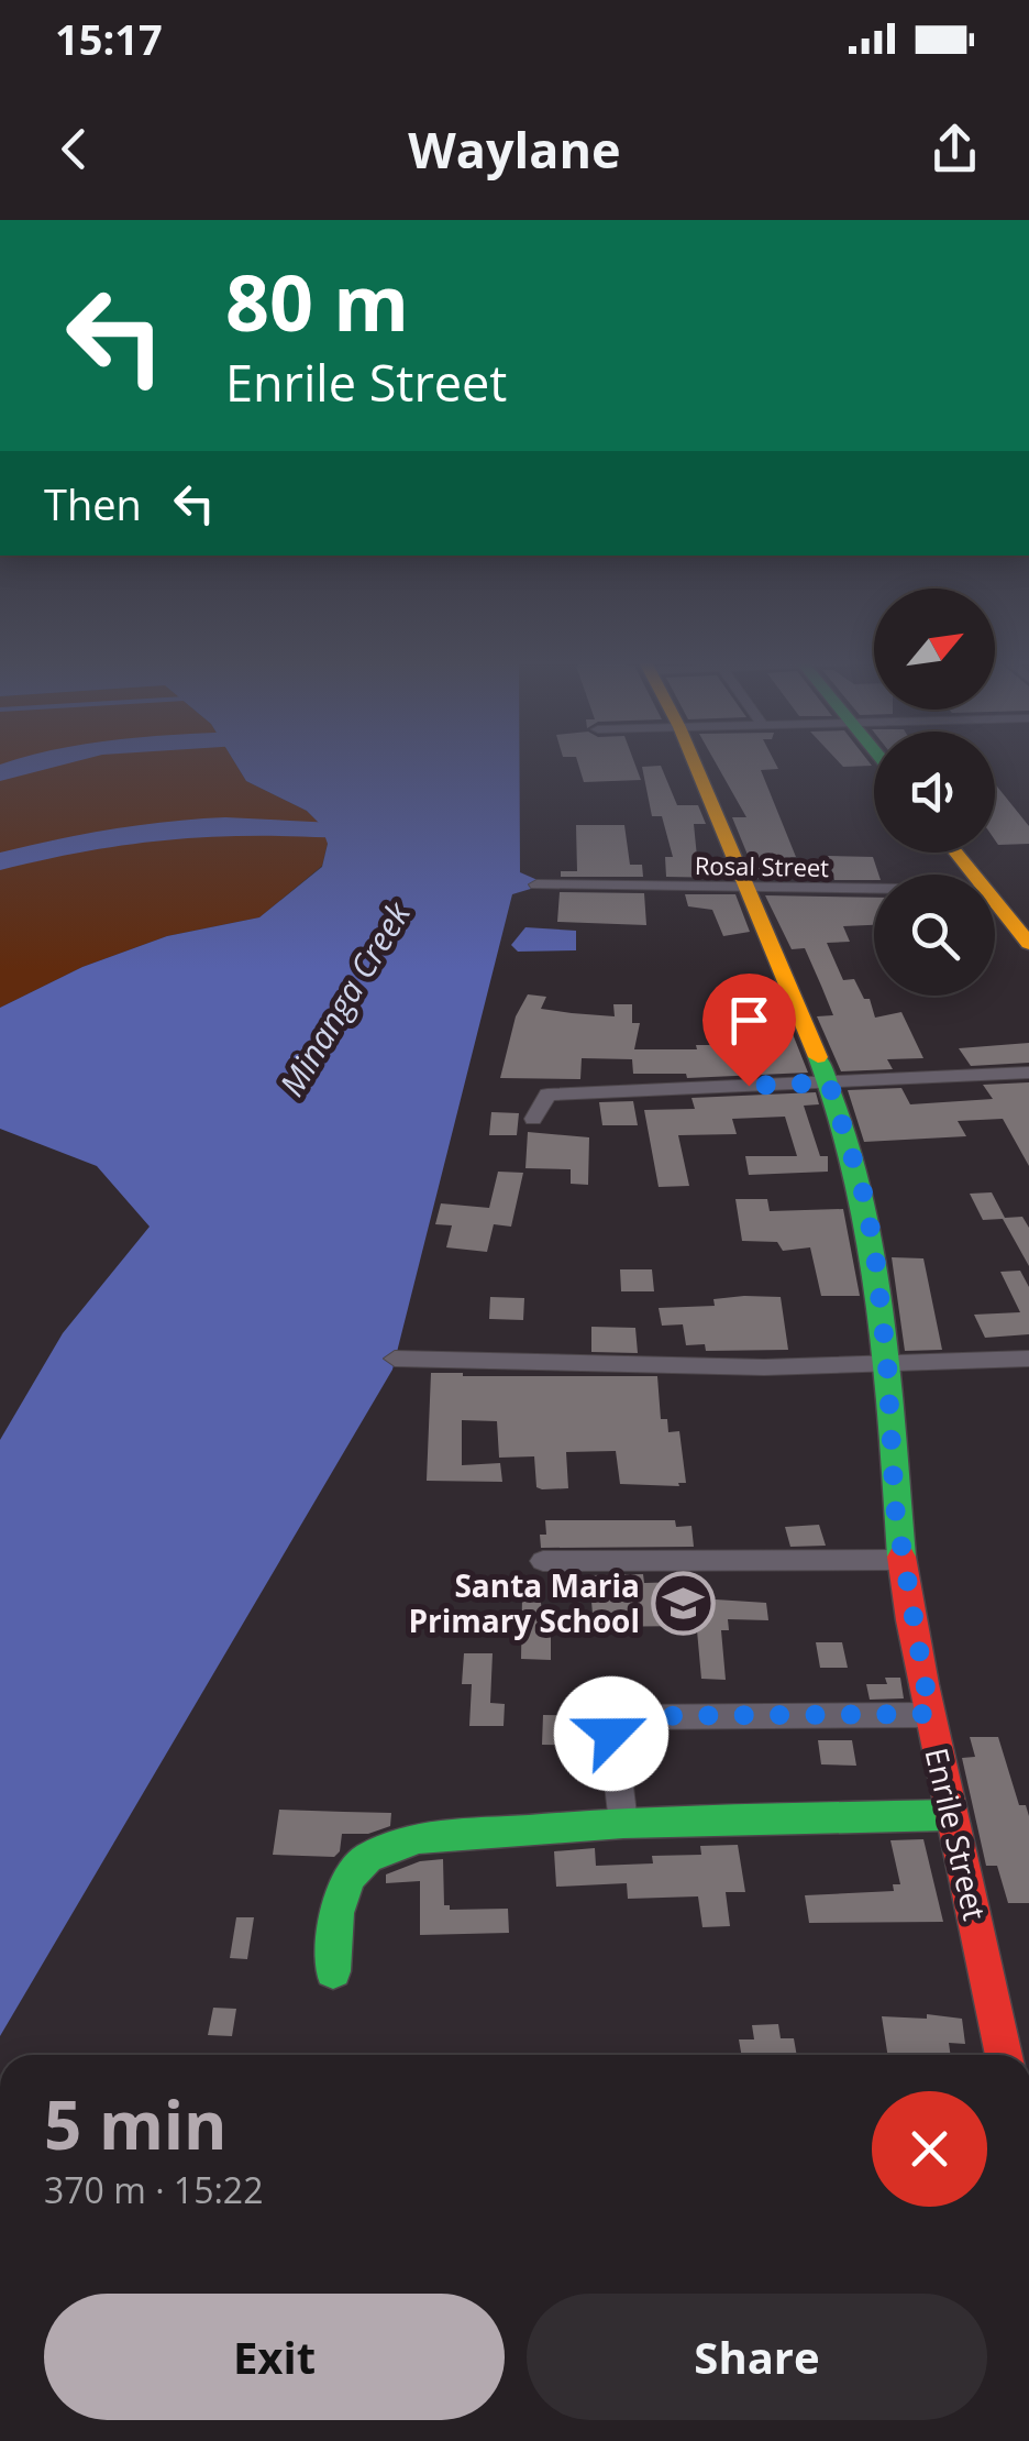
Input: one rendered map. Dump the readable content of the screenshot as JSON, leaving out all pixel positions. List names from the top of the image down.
{
  "streets": {
    "street": ["Rosal Street", "Enrile Street"]
  },
  "crossings": [
    ["Rosal Street", "Enrile Street"]
  ],
  "water": ["Minanga Creek"],
  "places": {
    "school or university": ["Santa Maria Primary School"]
  },
  "north": "top right",
  "page": {
    "status": "15:17",
    "header": "Waylane",
    "turn": ["80 m", "Enrile Street"],
    "then": "Then",
    "heading": ["5 min", "370 m · 15:22"],
    "buttons": ["Exit", "Share"]
  }
}
